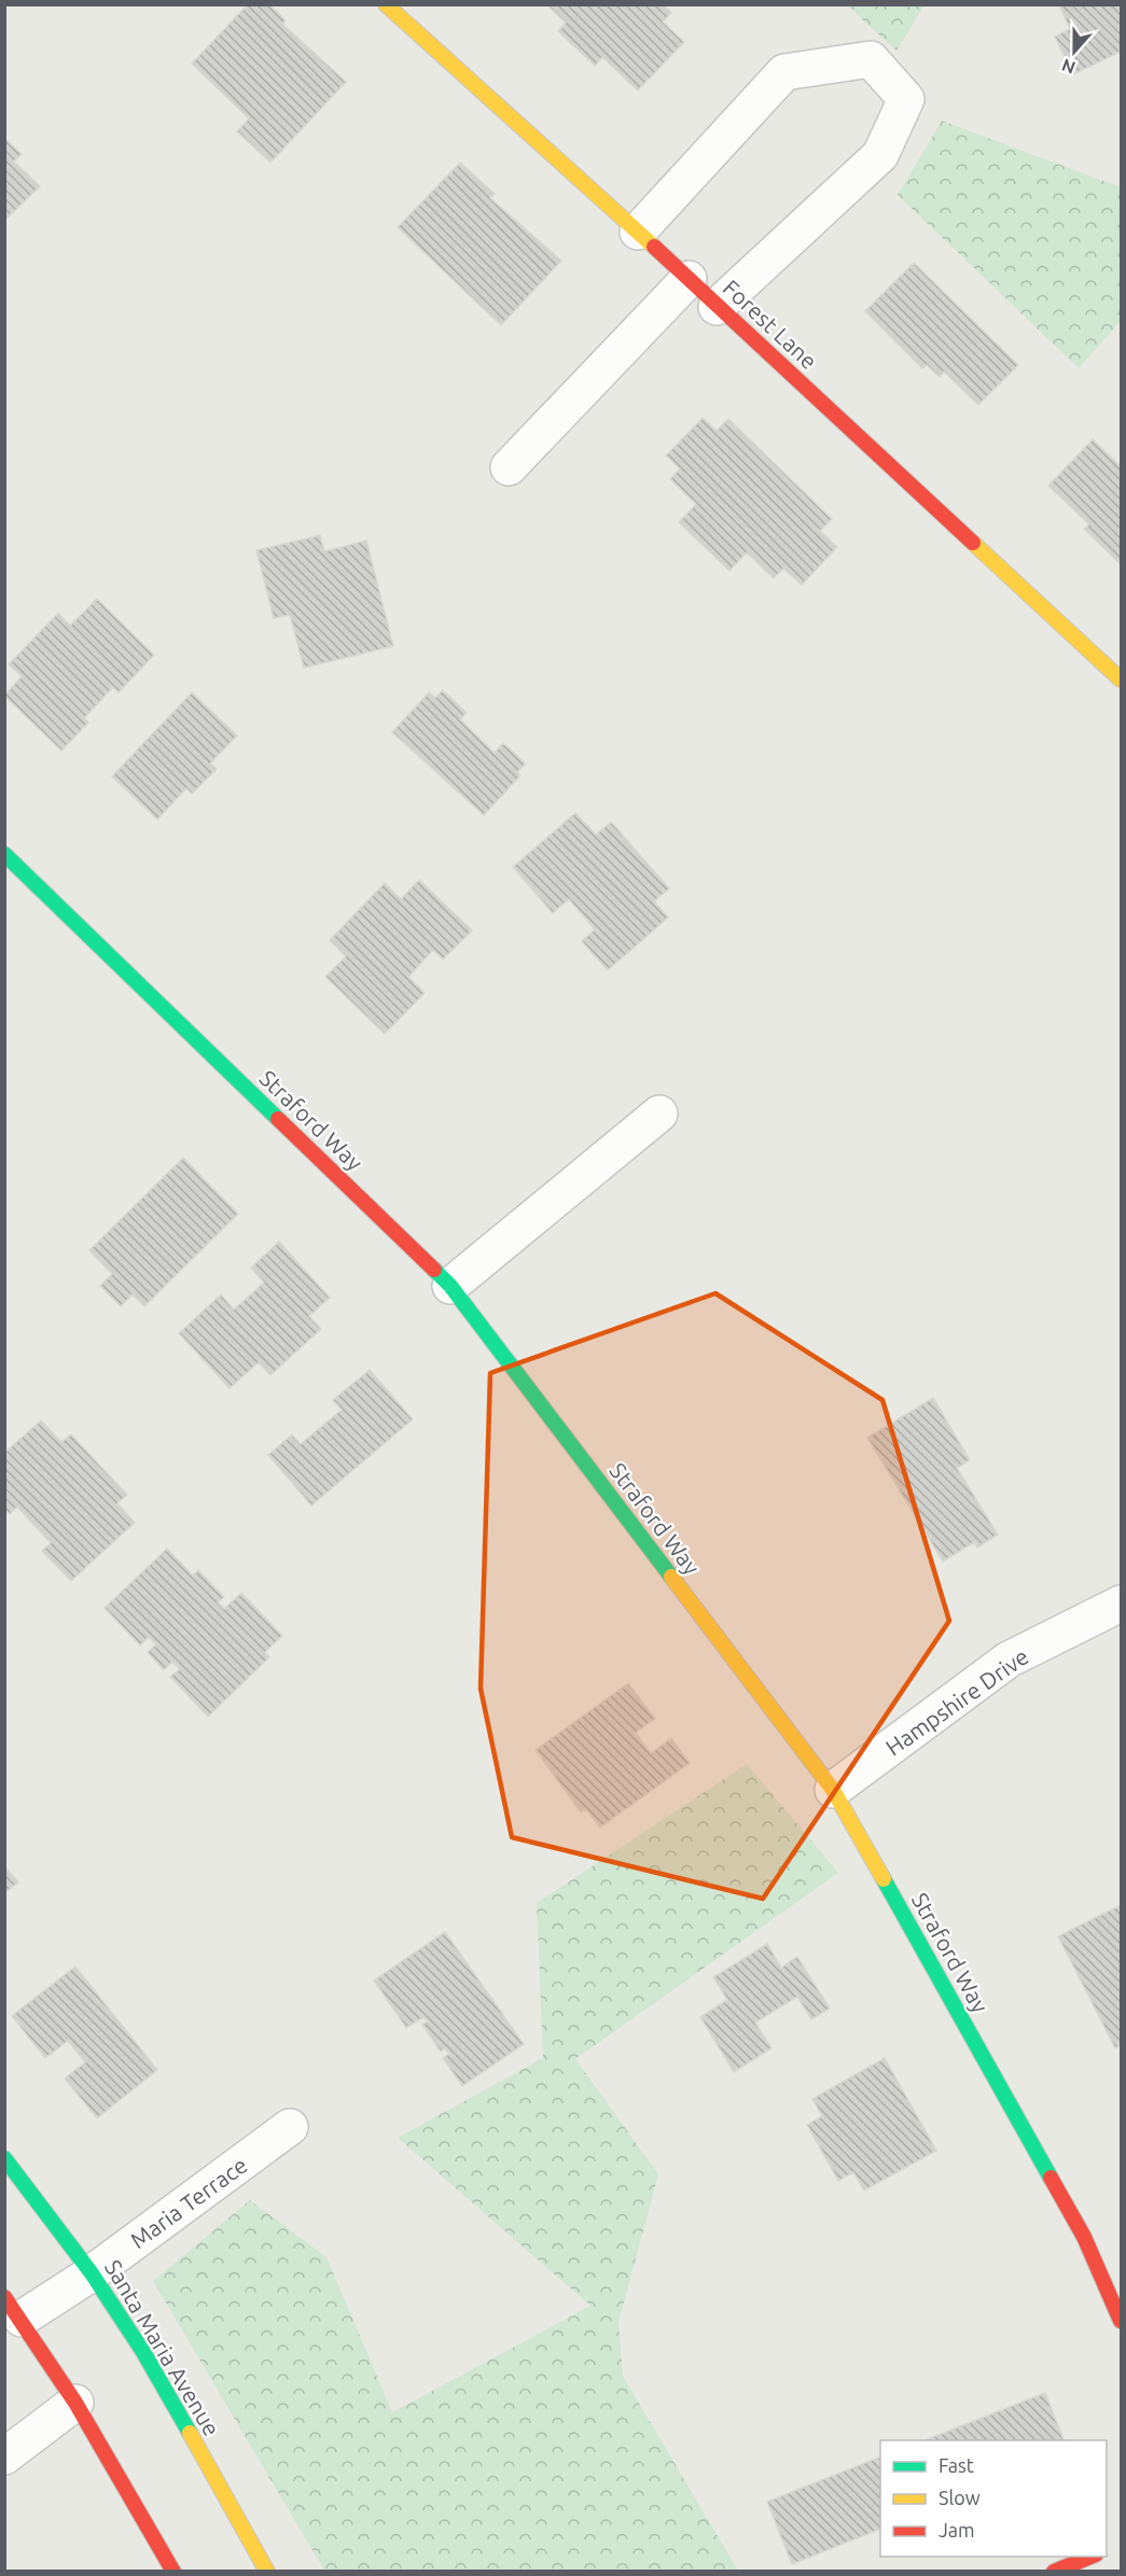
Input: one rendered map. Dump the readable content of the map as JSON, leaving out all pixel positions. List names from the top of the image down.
{
  "streets": {
    "street": [
      "Forest Lane",
      "Straford Way",
      "Hampshire Drive",
      "Maria Terrace",
      "Santa Maria Avenue"
    ]
  },
  "crossings": [
    ["Straford Way", "Hampshire Drive"],
    ["Maria Terrace", "Santa Maria Avenue"]
  ],
  "legend": ["Fast", "Slow", "Jam"],
  "north": "bottom"
}
